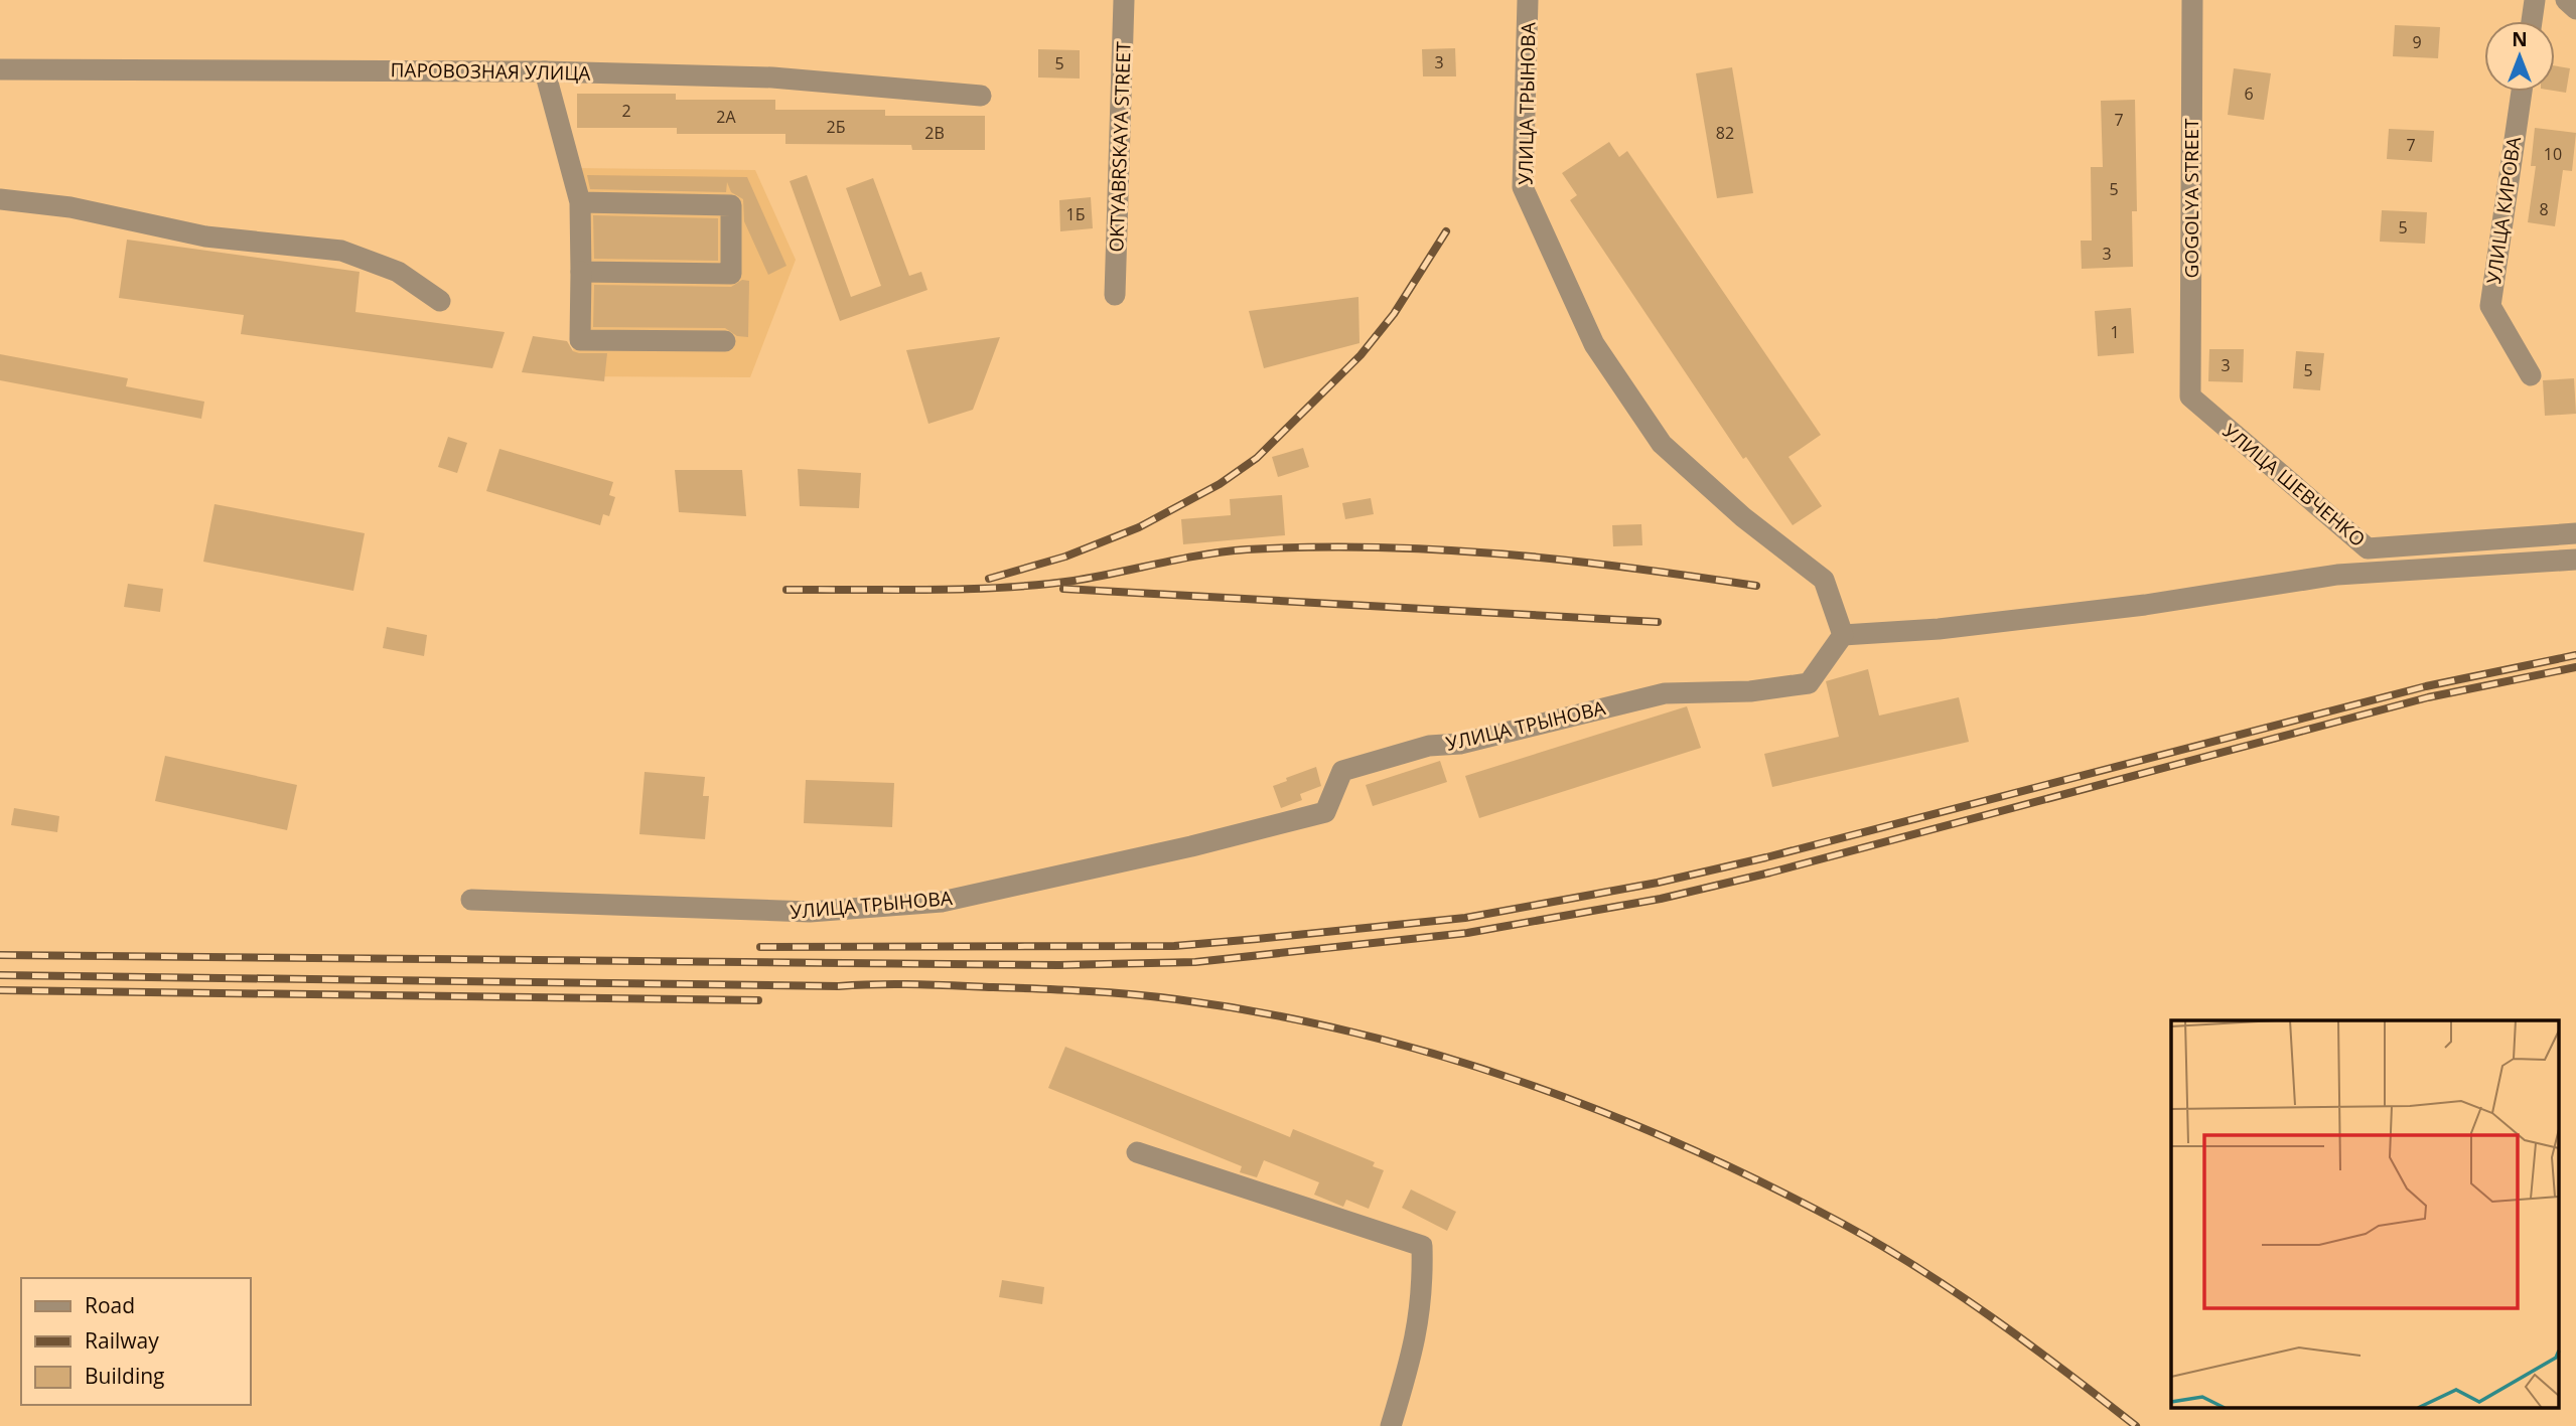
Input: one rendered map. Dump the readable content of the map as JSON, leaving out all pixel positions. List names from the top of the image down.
{
  "streets": {
    "street": [
      "ПАРОВОЗНАЯ УЛИЦА",
      "УЛИЦА ТРЫНОВА",
      "OKTYABRSKAYA STREET",
      "GOGOLYA STREET",
      "УЛИЦА КИРОВА",
      "УЛИЦА ШЕВЧЕНКО"
    ]
  },
  "crossings": [
    ["GOGOLYA STREET", "УЛИЦА ШЕВЧЕНКО"]
  ],
  "house_numbers": [
    "9",
    "3",
    "5",
    "6",
    "2",
    "2А",
    "7",
    "2Б",
    "2В",
    "82",
    "7",
    "10",
    "5",
    "8",
    "1Б",
    "5",
    "3",
    "1",
    "3",
    "5"
  ],
  "legend": ["Road", "Railway", "Building"],
  "north": "top"
}
